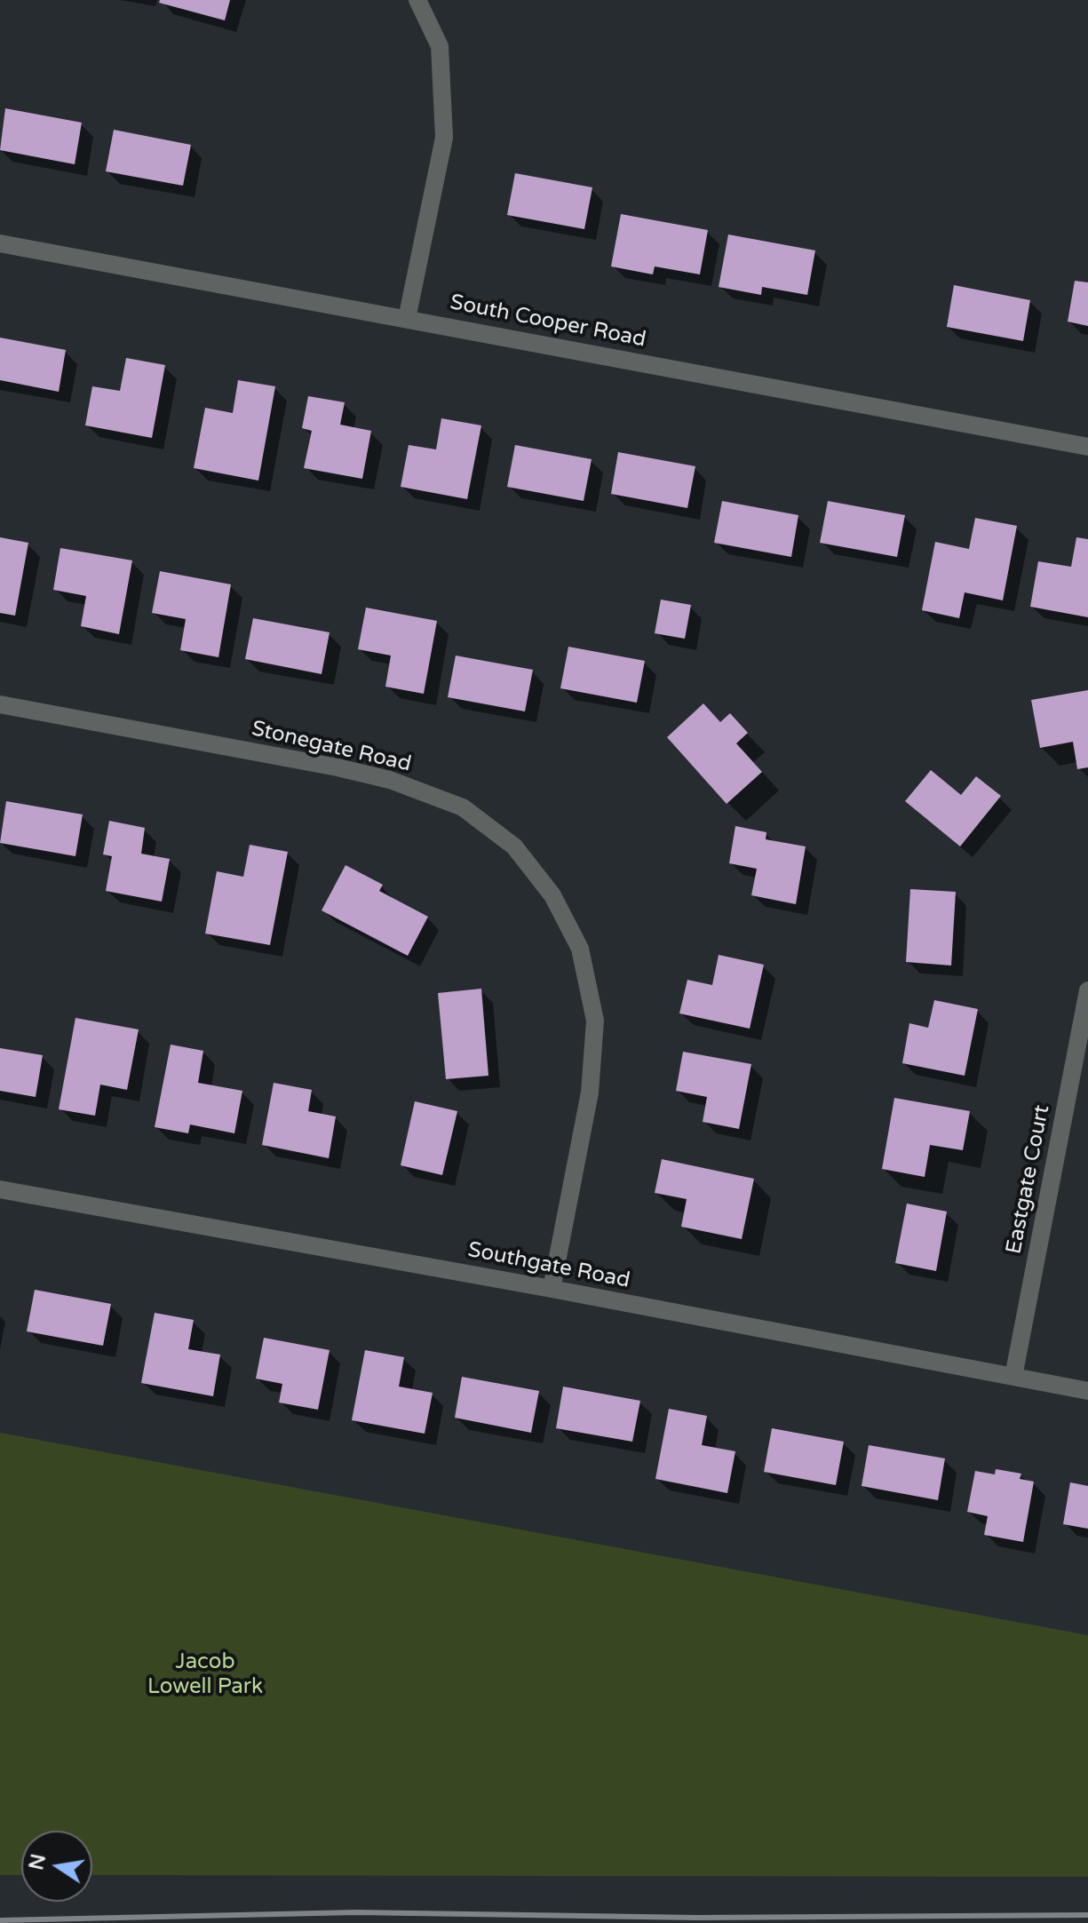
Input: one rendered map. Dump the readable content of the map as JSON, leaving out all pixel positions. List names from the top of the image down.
{
  "streets": {
    "street": [
      "South Cooper Road",
      "Stonegate Road",
      "Eastgate Court",
      "Southgate Road"
    ]
  },
  "crossings": [
    ["Stonegate Road", "Southgate Road"],
    ["Eastgate Court", "Southgate Road"]
  ],
  "parks": ["Jacob Lowell Park"],
  "north": "left"
}
